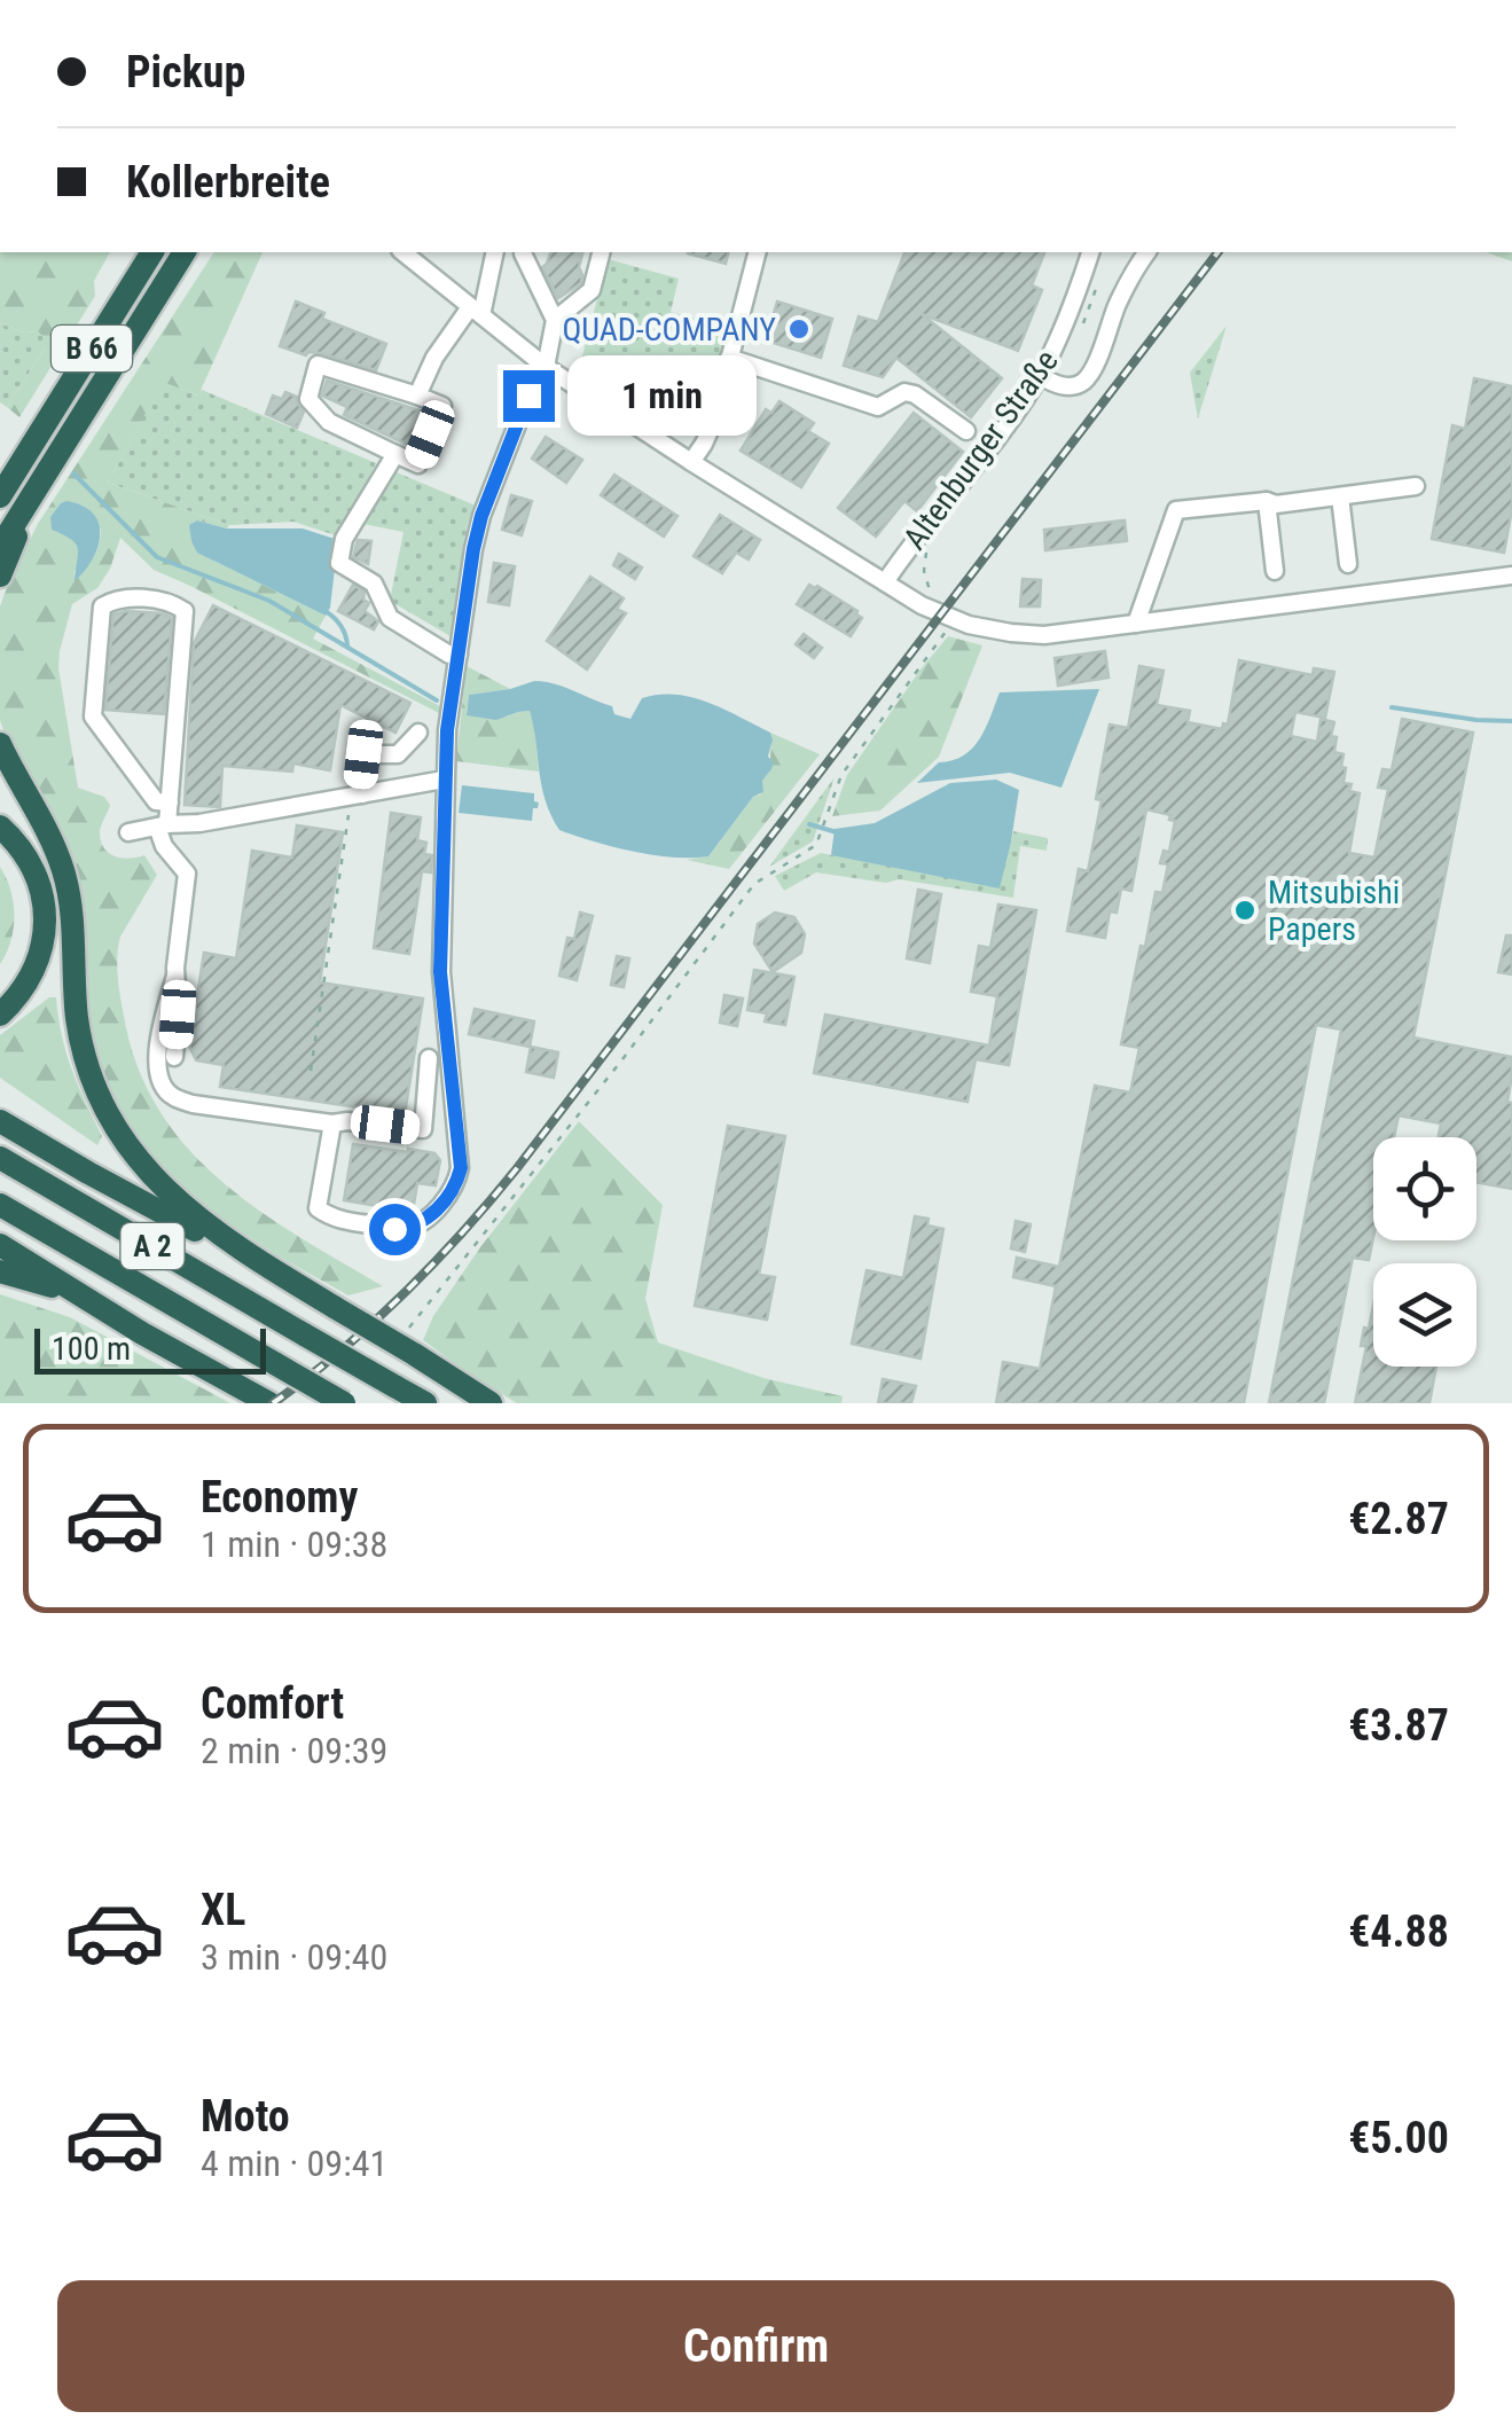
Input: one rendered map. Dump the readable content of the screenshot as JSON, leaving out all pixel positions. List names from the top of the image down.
{
  "streets": {
    "highway": ["B 66", "A 2"],
    "street": ["Altenburger Straße"]
  },
  "places": ["QUAD-COMPANY", "Mitsubishi Papers"],
  "scale_bar": "100 m",
  "page": {
    "banner": ["Pickup", "Kollerbreite"],
    "bubble": "1 min",
    "scale": "100 m",
    "list": [
      {
        "name": "Economy",
        "note": "1 min · 09:38",
        "value": "€2.87"
      },
      {
        "name": "Comfort",
        "note": "2 min · 09:39",
        "value": "€3.87"
      },
      {
        "name": "XL",
        "note": "3 min · 09:40",
        "value": "€4.88"
      },
      {
        "name": "Moto",
        "note": "4 min · 09:41",
        "value": "€5.00"
      }
    ],
    "buttons": "Confirm"
  }
}
